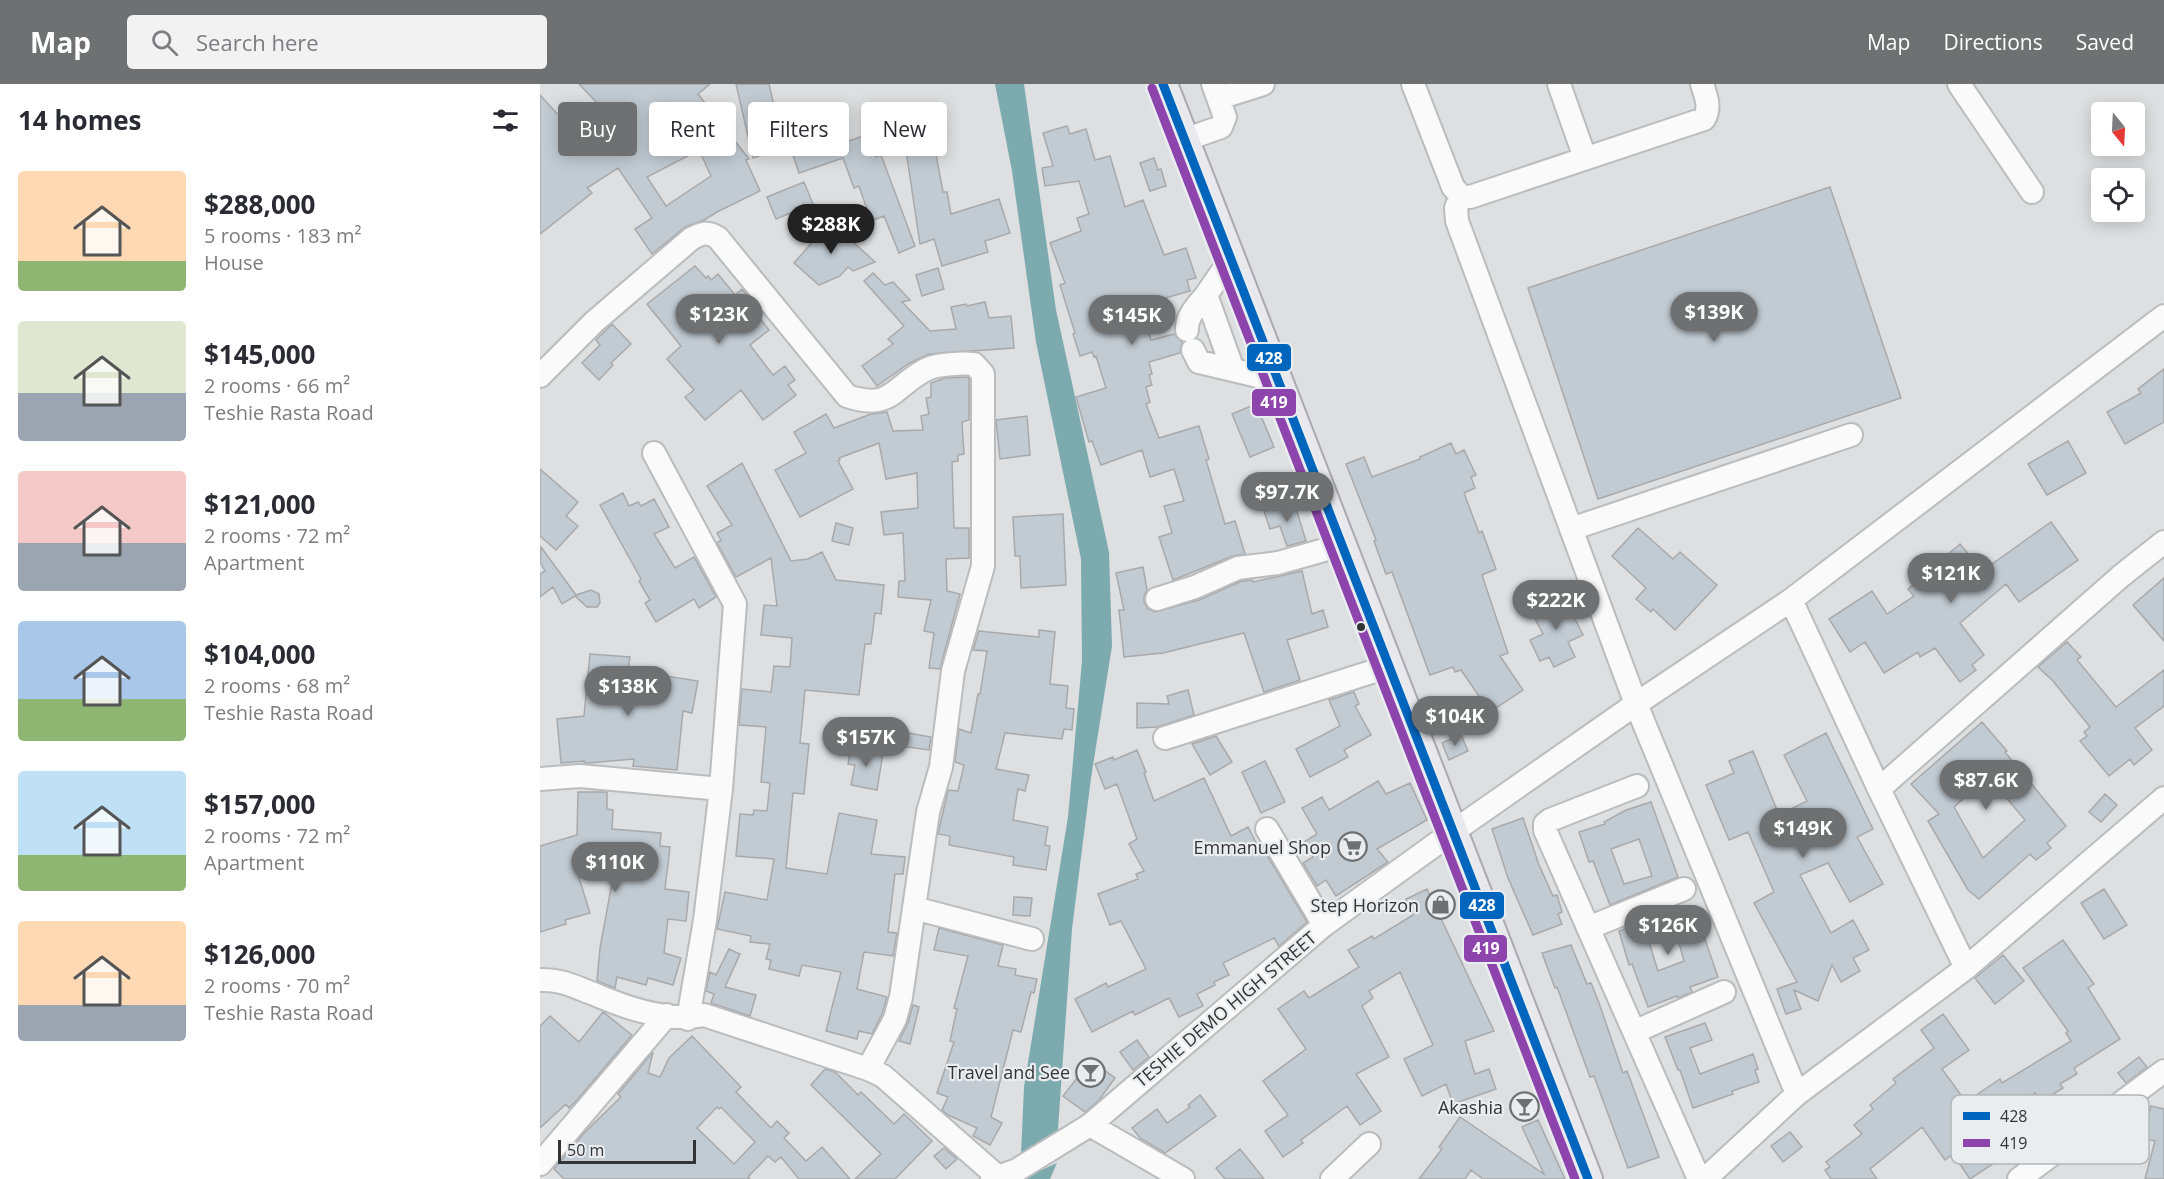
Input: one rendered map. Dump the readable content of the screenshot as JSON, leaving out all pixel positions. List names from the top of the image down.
{
  "streets": {
    "street": ["TESHIE DEMO HIGH STREET"]
  },
  "places": {
    "supermarket": ["Emmanuel Shop"],
    "shop": ["Step Horizon"],
    "bar": ["Travel and See", "Akashia"]
  },
  "lines": ["transit line 428", "transit line 419"],
  "legend": ["428", "419"],
  "scale_bar": "50 m",
  "north": "bottom",
  "page": {
    "header": "Map",
    "search": "Search here",
    "nav": ["Map", "Directions", "Saved"],
    "heading": "14 homes",
    "chip": [
      "Buy",
      "Rent",
      "Filters",
      "New"
    ],
    "list": [
      {
        "name": "$288,000",
        "note": "5 rooms · 183 m² · House"
      },
      {
        "name": "$145,000",
        "note": "2 rooms · 66 m² · Teshie Rasta Road"
      },
      {
        "name": "$121,000",
        "note": "2 rooms · 72 m² · Apartment"
      },
      {
        "name": "$104,000",
        "note": "2 rooms · 68 m² · Teshie Rasta Road"
      },
      {
        "name": "$157,000",
        "note": "2 rooms · 72 m² · Apartment"
      },
      {
        "name": "$126,000",
        "note": "2 rooms · 70 m² · Teshie Rasta Road"
      }
    ],
    "price": [
      "$288K",
      "$139K",
      "$123K",
      "$145K",
      "$97.7K",
      "$121K",
      "$222K",
      "$138K",
      "$104K",
      "$157K",
      "$87.6K",
      "$149K",
      "$110K",
      "$126K"
    ],
    "scale": "50 m"
  }
}
